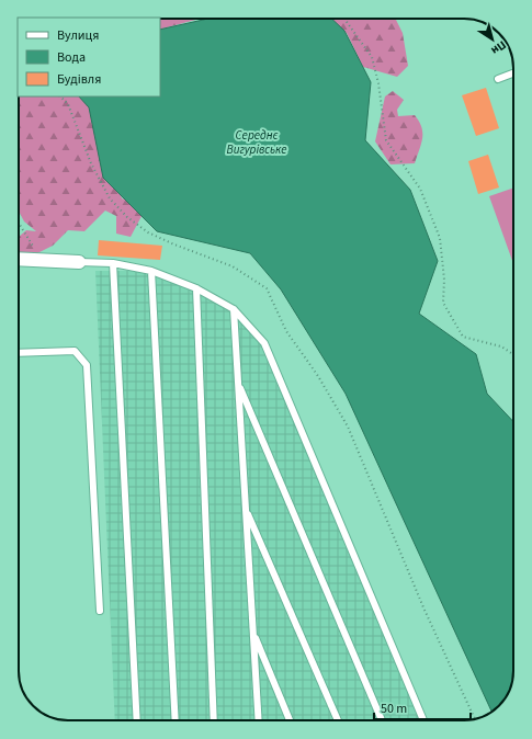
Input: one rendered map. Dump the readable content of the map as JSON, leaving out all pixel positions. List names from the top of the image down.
{
  "water": ["Середнє Вигурівське"],
  "legend": ["Вулиця", "Вода", "Будівля"],
  "scale_bar": "50 m",
  "north": "bottom right"
}
